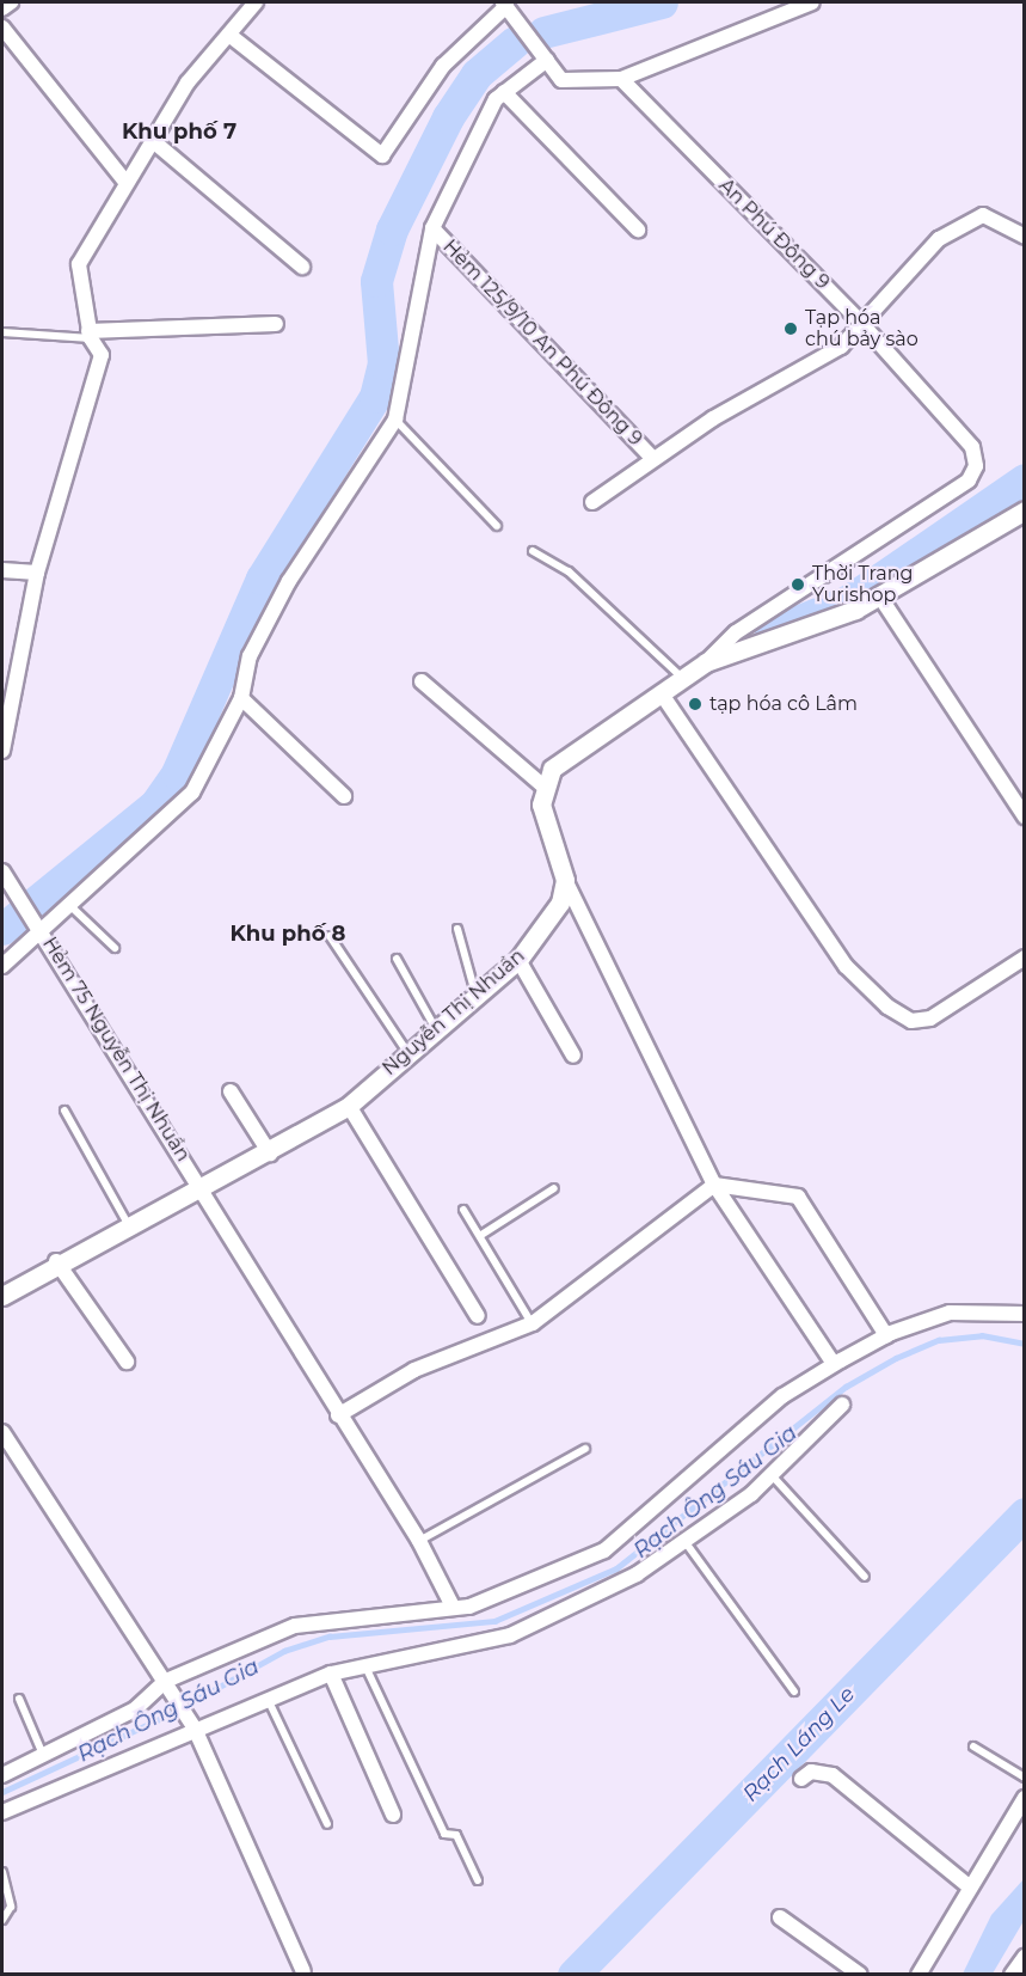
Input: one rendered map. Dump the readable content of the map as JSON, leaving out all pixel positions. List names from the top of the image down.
{
  "streets": {
    "street": [
      "An Phú Đông 9",
      "Hẻm 125/9/10 An Phú Đông 9",
      "Nguyễn Thị Nhuần",
      "Hẻm 75 Nguyễn Thị Nhuần"
    ]
  },
  "crossings": [
    ["Nguyễn Thị Nhuần", "Hẻm 75 Nguyễn Thị Nhuần"]
  ],
  "districts": ["Khu phố 7", "Khu phố 8"],
  "water": ["Rạch Ông Sáu Gia", "Rạch Láng Le"],
  "places": ["Tạp hóa chú bảy sào", "Thời Trang Yurishop", "tạp hóa cô Lâm"]
}
